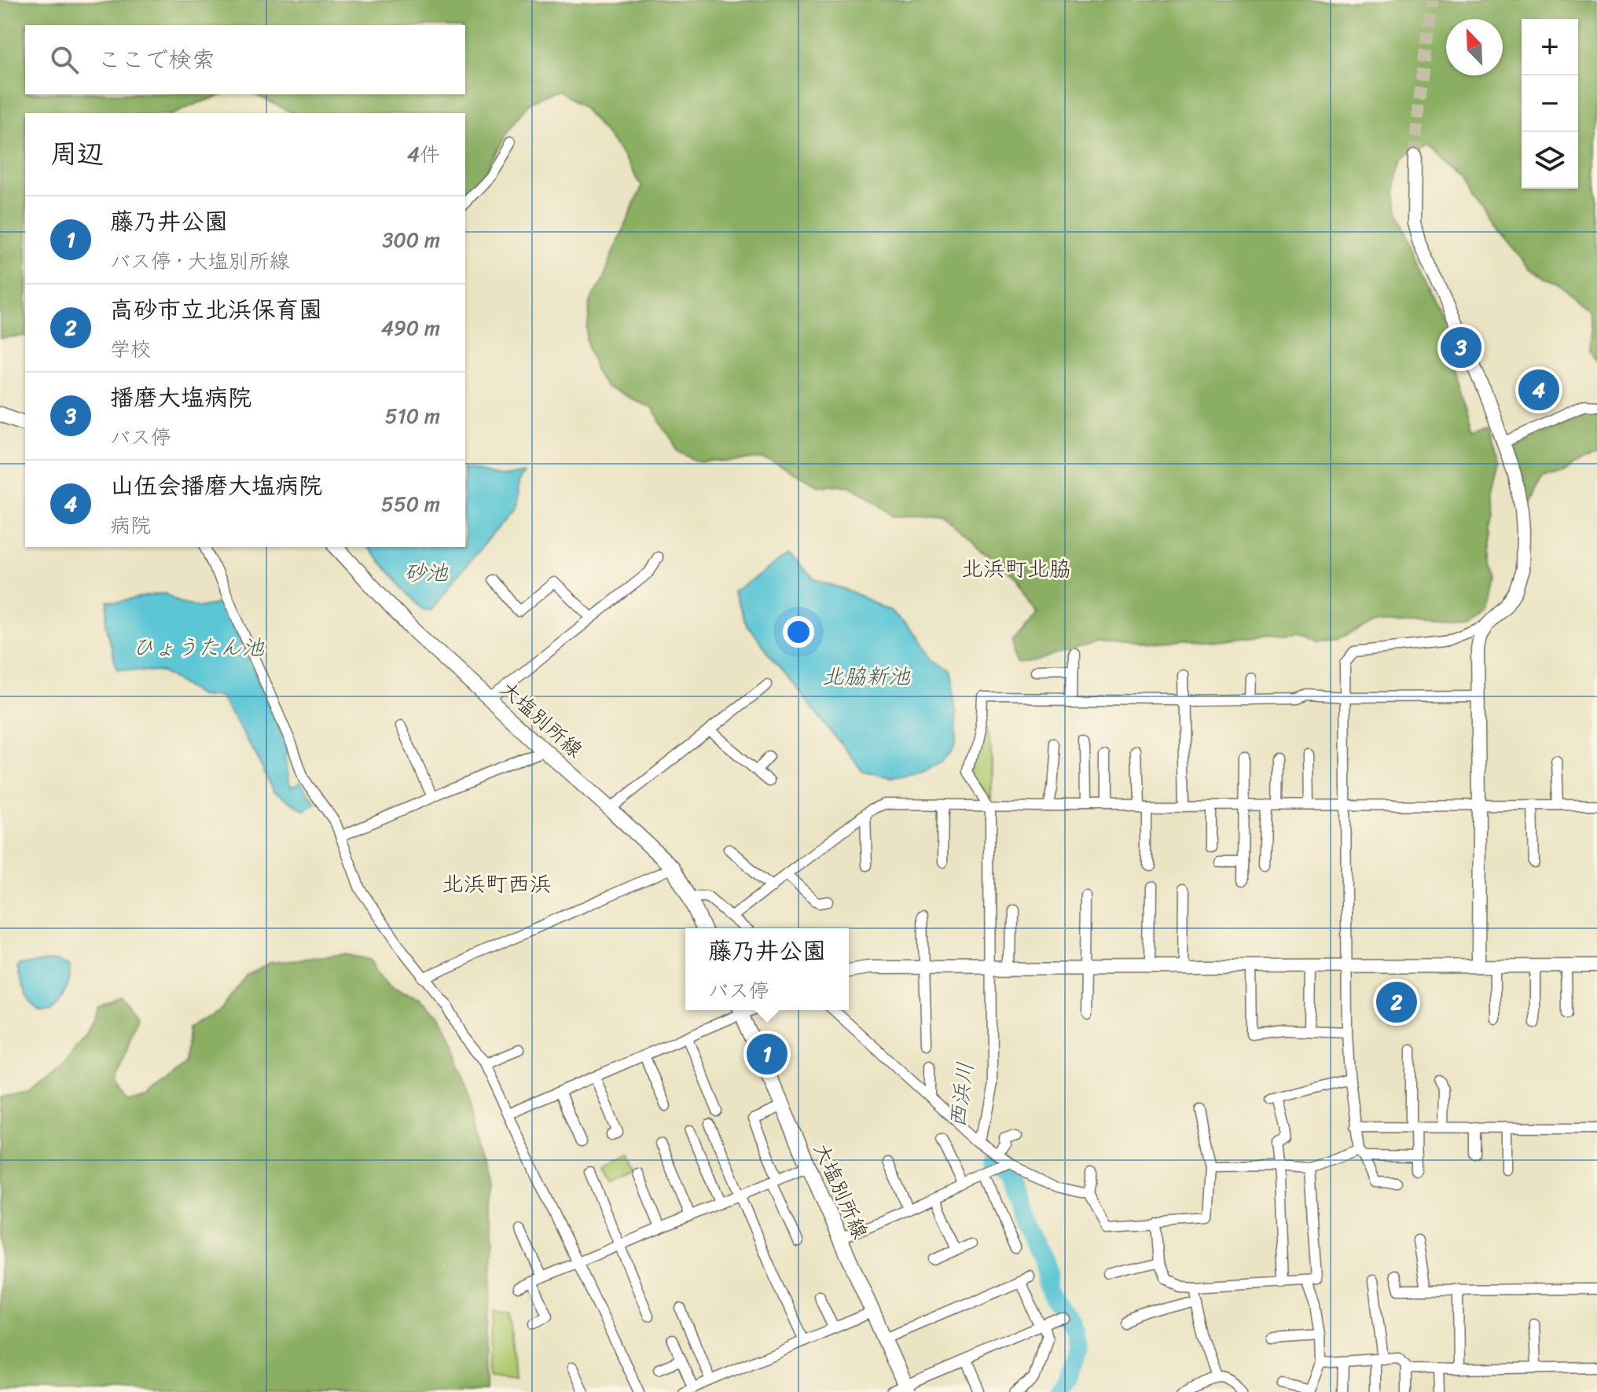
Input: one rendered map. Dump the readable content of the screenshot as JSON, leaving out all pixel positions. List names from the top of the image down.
{
  "streets": {
    "main road": ["大塩別所線"]
  },
  "districts": ["北浜町北脇", "北浜町西浜"],
  "water": [
    "砂池",
    "ひょうたん池",
    "北脇新池",
    "西浜川"
  ],
  "north": "top left",
  "page": {
    "map_buttons": ["+", "−"],
    "search": "ここで検索",
    "heading": ["周辺", "4件"],
    "list": [
      {
        "mark": "1",
        "name": "藤乃井公園",
        "note": "バス停 · 大塩別所線",
        "value": "300 m"
      },
      {
        "mark": "2",
        "name": "高砂市立北浜保育園",
        "note": "学校",
        "value": "490 m"
      },
      {
        "mark": "3",
        "name": "播磨大塩病院",
        "note": "バス停",
        "value": "510 m"
      },
      {
        "mark": "4",
        "name": "山伍会播磨大塩病院",
        "note": "病院",
        "value": "550 m"
      }
    ],
    "pins": [
      "3",
      "4",
      "2",
      "1"
    ],
    "popup": ["藤乃井公園", "バス停"]
  }
}
